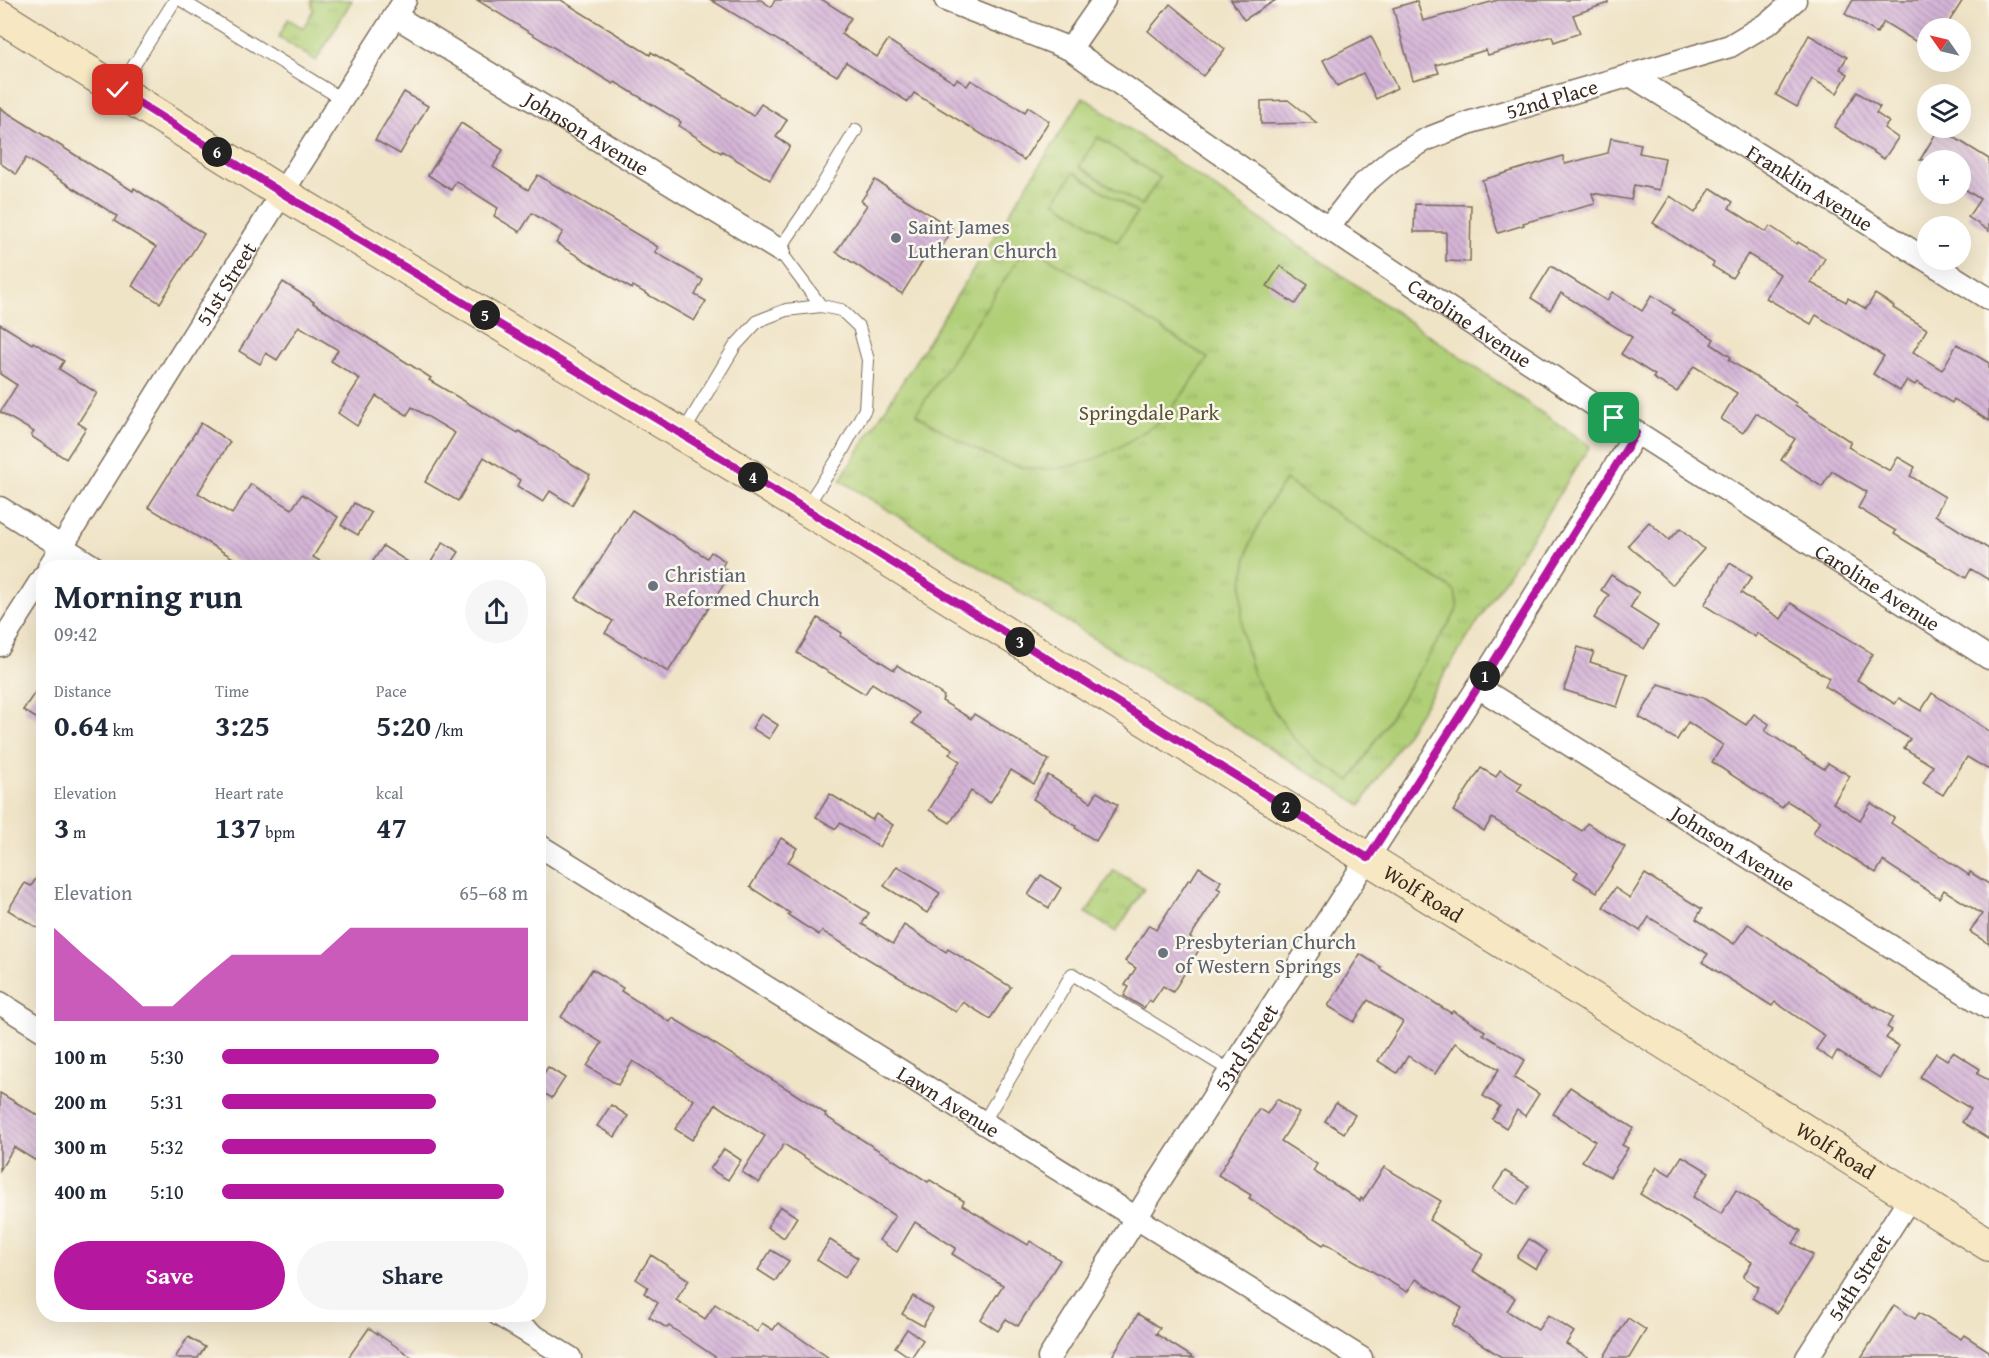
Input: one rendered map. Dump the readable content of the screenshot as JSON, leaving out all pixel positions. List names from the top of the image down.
{
  "streets": {
    "main road": ["Wolf Road"],
    "street": [
      "52nd Place",
      "Johnson Avenue",
      "Franklin Avenue",
      "51st Street",
      "Caroline Avenue",
      "53rd Street",
      "Lawn Avenue",
      "54th Street"
    ]
  },
  "crossings": [
    ["52nd Place", "Franklin Avenue"],
    ["52nd Place", "Caroline Avenue"],
    ["Johnson Avenue", "51st Street"],
    ["Johnson Avenue", "53rd Street"],
    ["51st Street", "Wolf Road"],
    ["Caroline Avenue", "53rd Street"],
    ["Wolf Road", "53rd Street"],
    ["Wolf Road", "54th Street"],
    ["53rd Street", "Lawn Avenue"]
  ],
  "parks": ["Springdale Park"],
  "places": ["Saint James Lutheran Church", "Christian Reformed Church", "Presbyterian Church of Western Springs"],
  "north": "top left",
  "page": {
    "map_buttons": ["+", "−"],
    "pins": [
      "6",
      "5",
      "4",
      "3",
      "1",
      "2"
    ],
    "heading": ["Morning run", "09:42"],
    "stats": [
      ["Distance", "0.64 km"],
      ["Time", "3:25"],
      ["Pace", "5:20 /km"],
      ["Elevation", "3 m"],
      ["Heart rate", "137 bpm"],
      ["kcal", "47"]
    ],
    "chart": ["Elevation", "65–68 m"],
    "list": [
      {
        "name": "100 m",
        "note": "5:30"
      },
      {
        "name": "200 m",
        "note": "5:31"
      },
      {
        "name": "300 m",
        "note": "5:32"
      },
      {
        "name": "400 m",
        "note": "5:10"
      }
    ],
    "buttons": ["Save", "Share"]
  }
}
